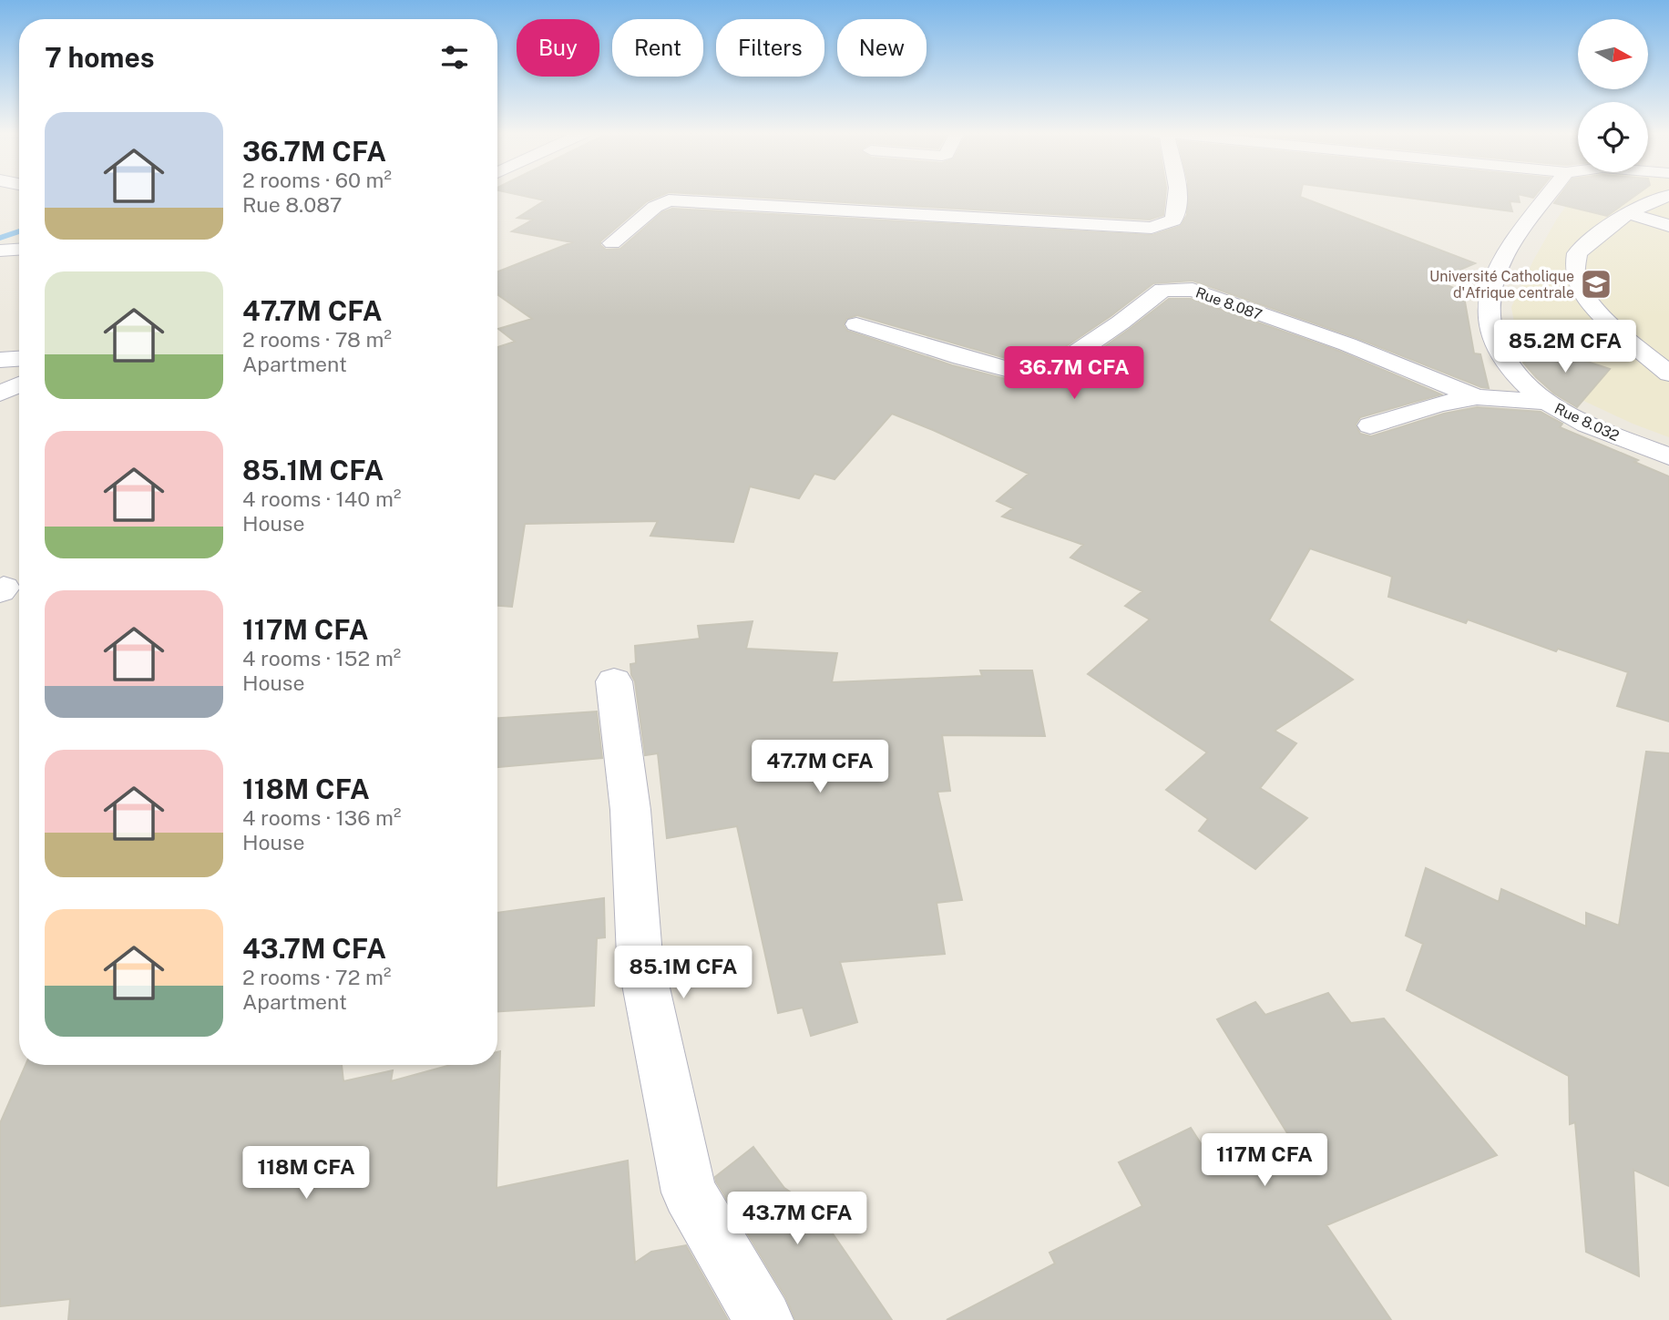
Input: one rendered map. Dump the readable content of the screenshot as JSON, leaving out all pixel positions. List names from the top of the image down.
{
  "streets": {
    "street": ["Rue 8.087", "Rue 8.032"]
  },
  "crossings": [
    ["Rue 8.087", "Rue 8.032"]
  ],
  "places": {
    "school or university": ["Université Catholique d'Afrique centrale"]
  },
  "north": "right",
  "page": {
    "chip": [
      "Buy",
      "Rent",
      "Filters",
      "New"
    ],
    "heading": "7 homes",
    "list": [
      {
        "name": "36.7M CFA",
        "note": "2 rooms · 60 m² · Rue 8.087"
      },
      {
        "name": "47.7M CFA",
        "note": "2 rooms · 78 m² · Apartment"
      },
      {
        "name": "85.1M CFA",
        "note": "4 rooms · 140 m² · House"
      },
      {
        "name": "117M CFA",
        "note": "4 rooms · 152 m² · House"
      },
      {
        "name": "118M CFA",
        "note": "4 rooms · 136 m² · House"
      },
      {
        "name": "43.7M CFA",
        "note": "2 rooms · 72 m² · Apartment"
      }
    ],
    "price": [
      "85.2M CFA",
      "36.7M CFA",
      "47.7M CFA",
      "85.1M CFA",
      "117M CFA",
      "118M CFA",
      "43.7M CFA"
    ]
  }
}
